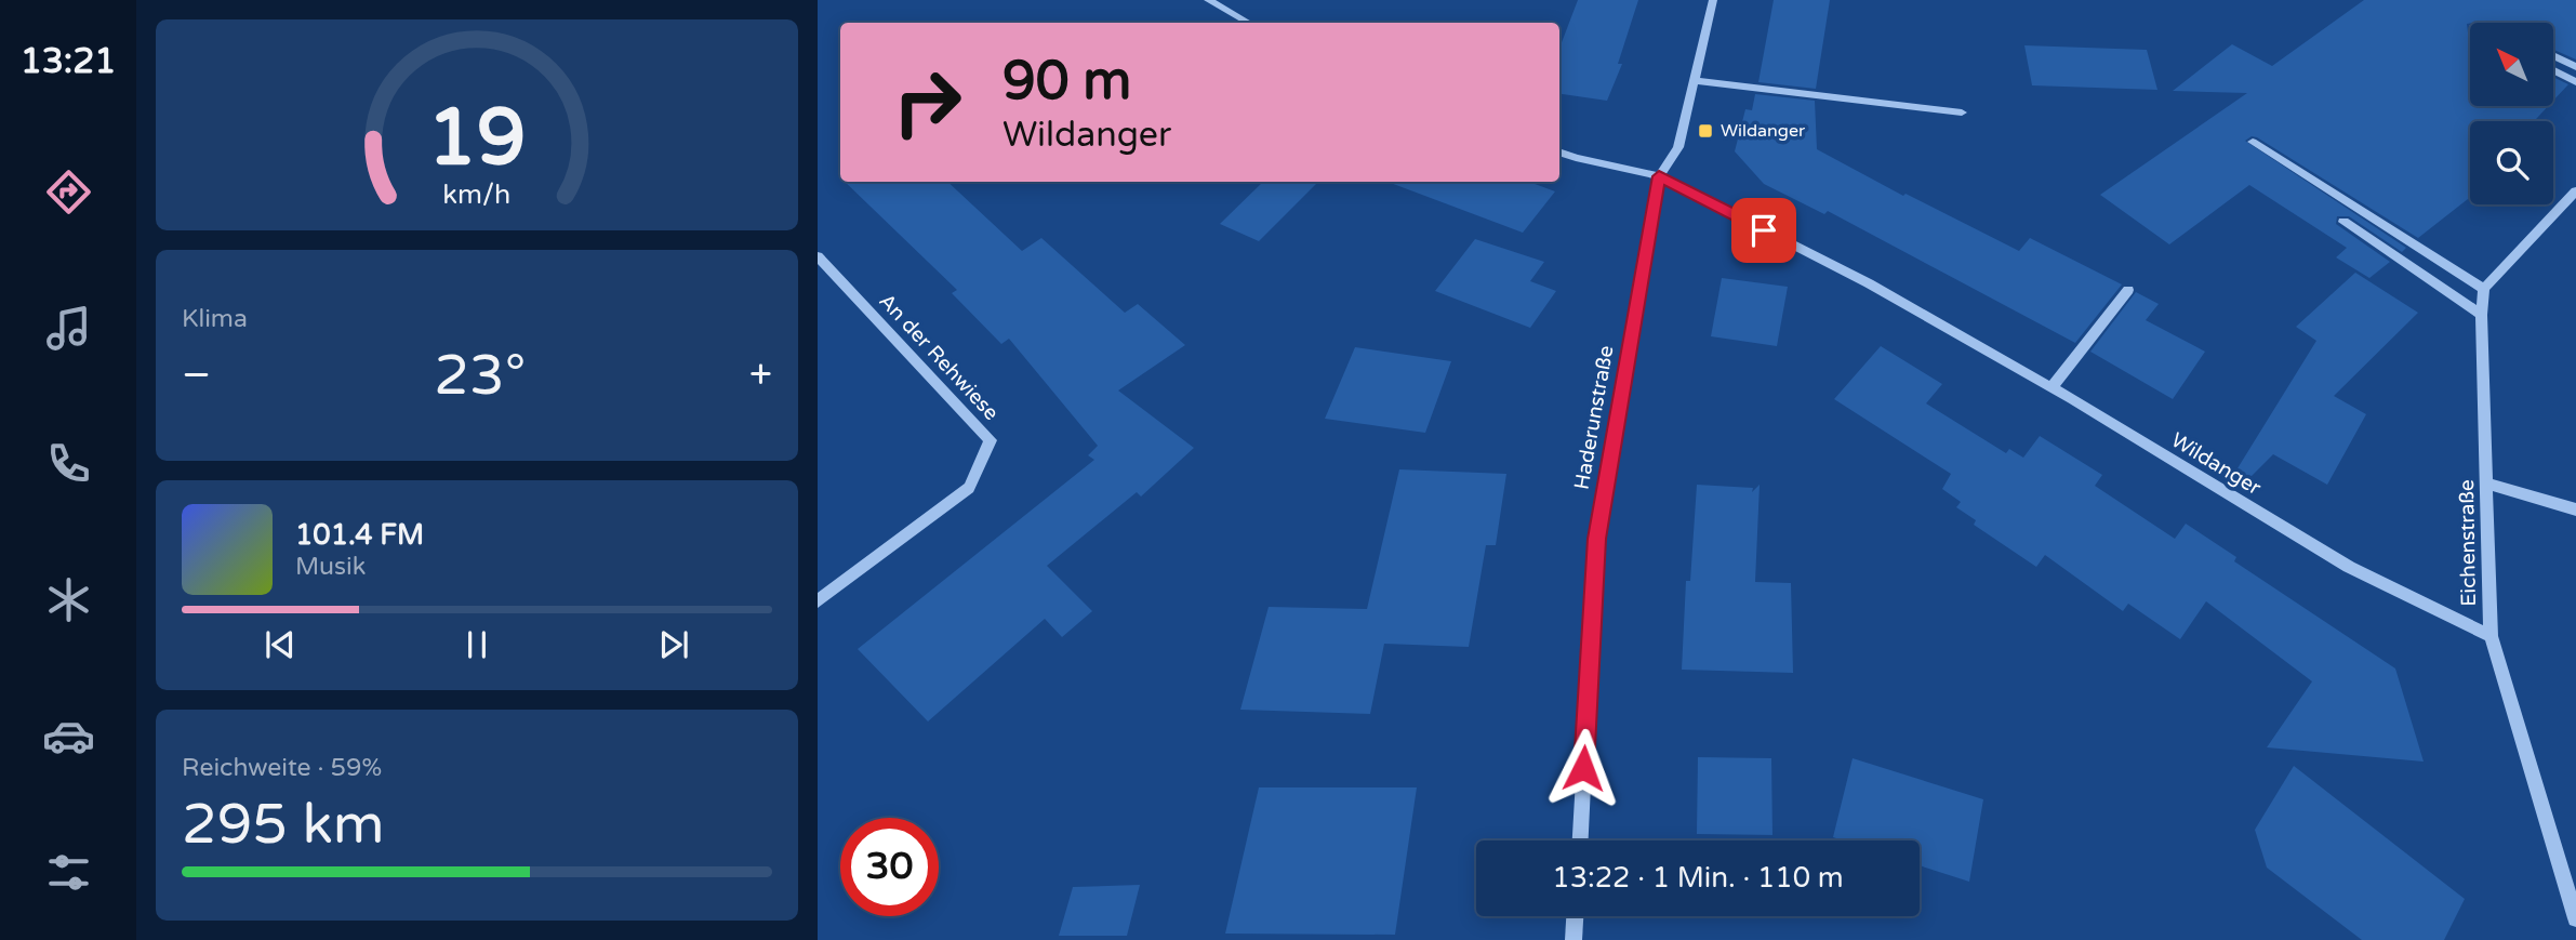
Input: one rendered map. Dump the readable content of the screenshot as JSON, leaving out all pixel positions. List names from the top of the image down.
{
  "streets": {
    "street": [
      "An der Rehwiese",
      "Haderunstraße",
      "Wildanger",
      "Eichenstraße"
    ]
  },
  "crossings": [
    ["Haderunstraße", "Wildanger"],
    ["Wildanger", "Eichenstraße"]
  ],
  "places": {
    "transit": ["Wildanger"]
  },
  "north": "top left",
  "page": {
    "tabs": "13:21",
    "turn": ["90 m", "Wildanger"],
    "tile": [
      "Klima",
      ["Reichweite · 59%", "295 km"]
    ],
    "heat": ["−", "23°", "+"],
    "song": ["101.4 FM", "Musik"],
    "limit": "30",
    "trip": "13:22 · 1 Min. · 110 m",
    "gauge": ["19", "km/h"]
  }
}
